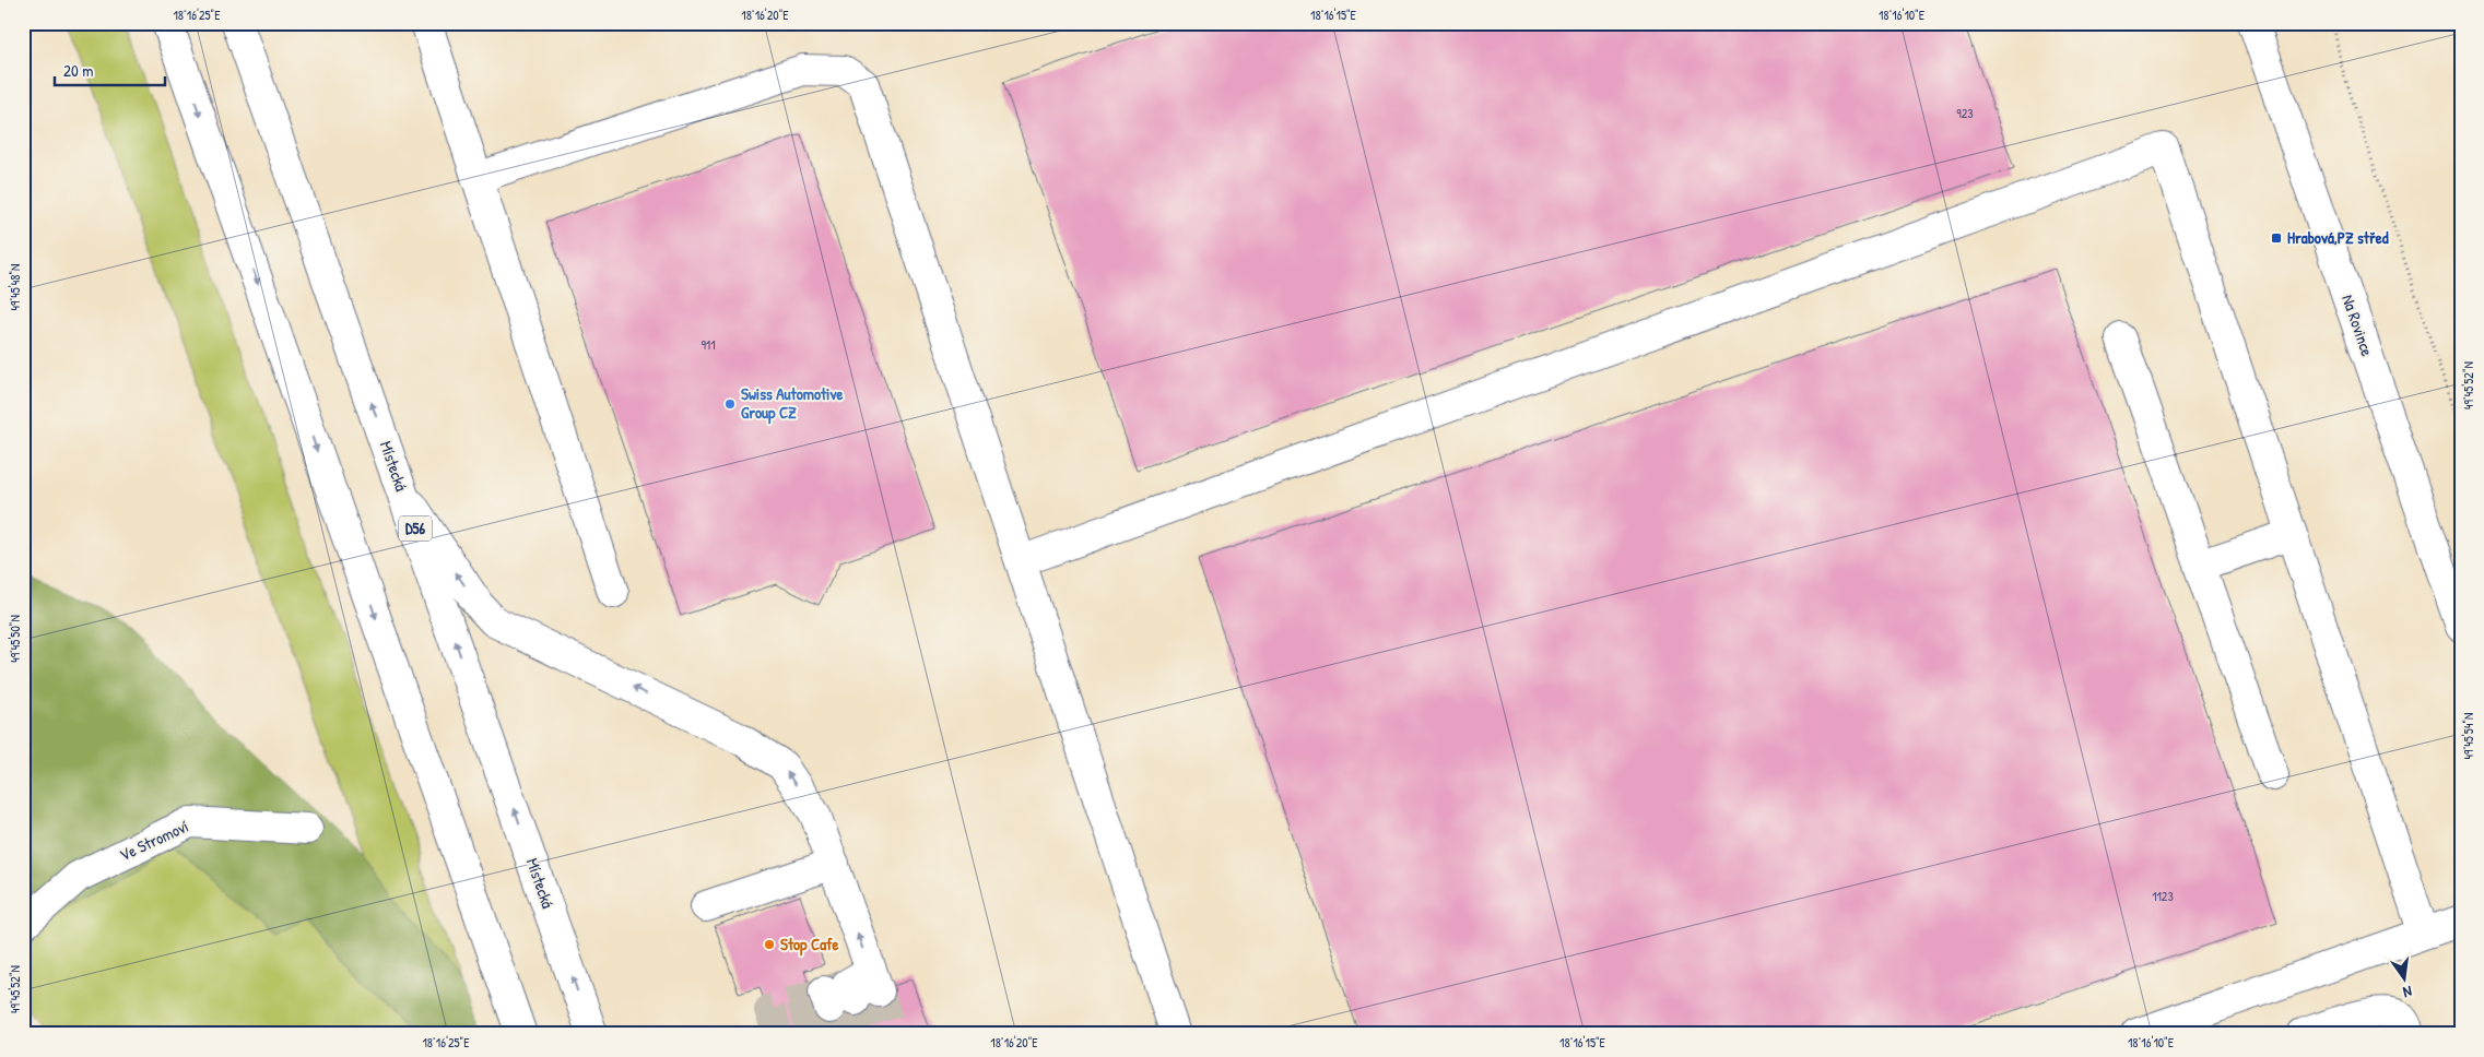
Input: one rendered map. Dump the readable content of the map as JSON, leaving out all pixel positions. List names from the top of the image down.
{
  "streets": {
    "main road": [
      "Na Rovince",
      "Místecká",
      "D56",
      "Ve Stromoví"
    ]
  },
  "places": {
    "transit": ["Hrabová,PZ střed"],
    "other": ["Swiss Automotive Group CZ", "Stop Cafe"]
  },
  "house_numbers": ["923", "911", "1123"],
  "scale_bar": "20 m",
  "north": "bottom",
  "coordinates": [
    "18°16'25\"E",
    "18°16'20\"E",
    "18°16'15\"E",
    "18°16'10\"E",
    "49°45'48\"N",
    "49°45'52\"N",
    "49°45'50\"N",
    "49°45'54\"N"
  ]
}
